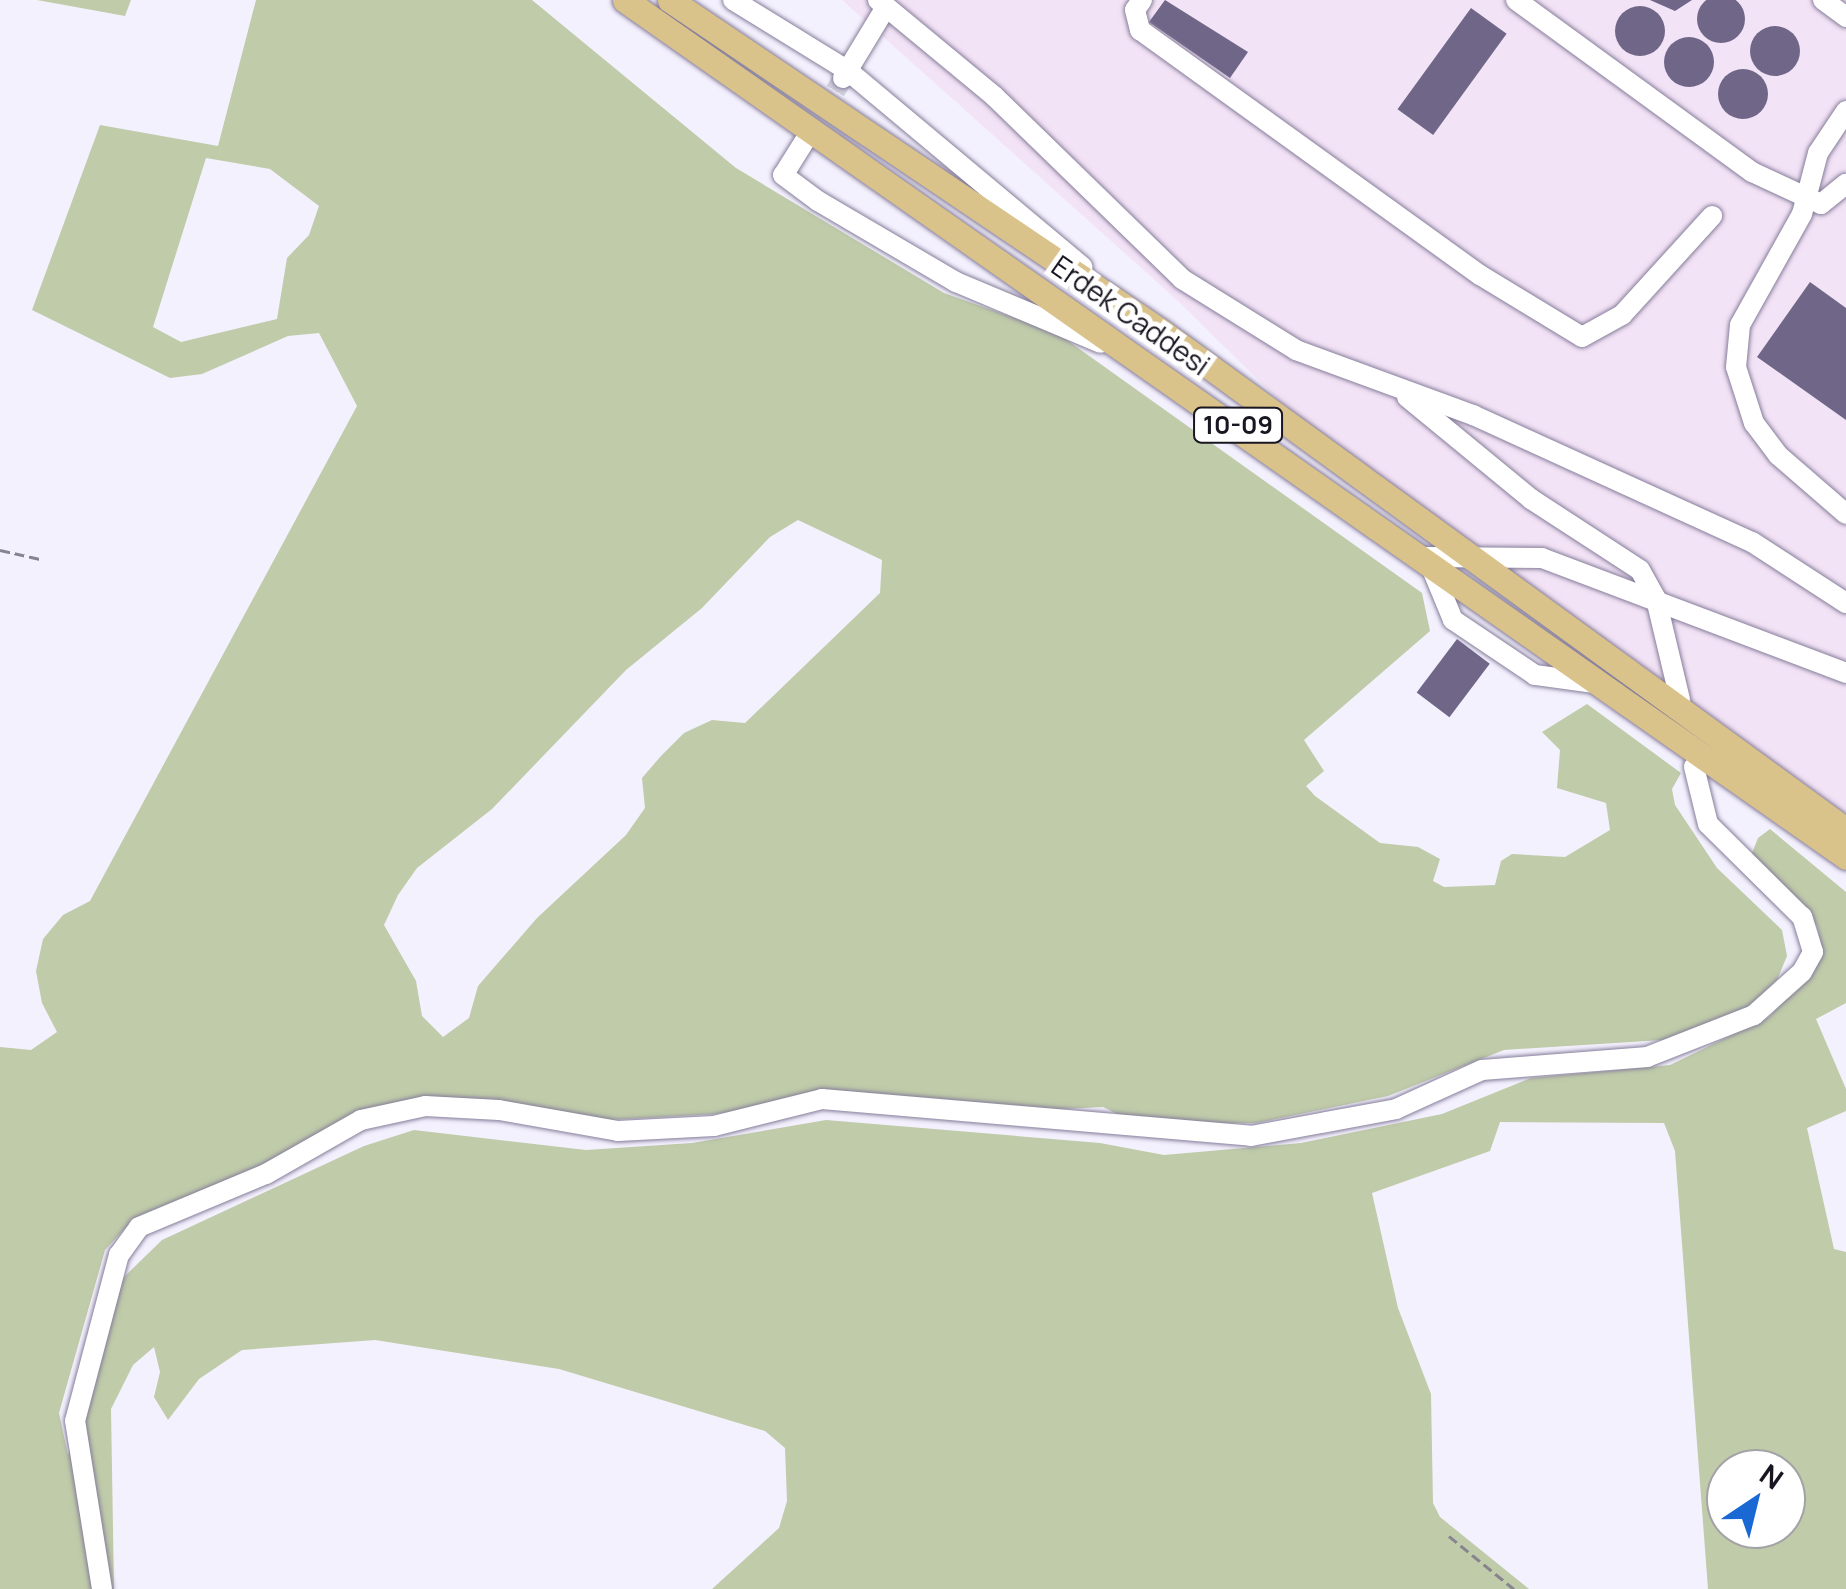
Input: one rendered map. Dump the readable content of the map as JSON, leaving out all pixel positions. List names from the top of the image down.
{
  "streets": {
    "main road": ["Erdek Caddesi", "10-09"]
  },
  "north": "top right"
}
